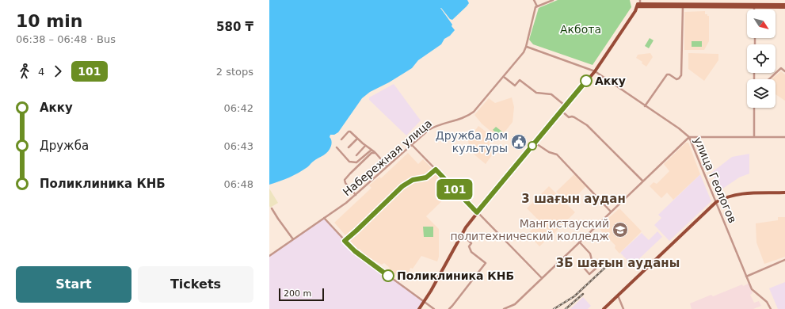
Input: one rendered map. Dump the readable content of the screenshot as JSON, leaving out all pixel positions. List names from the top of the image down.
{
  "streets": {
    "street": ["Набережная улица", "улица Геологов"]
  },
  "crossings": [
    ["Набережная улица", "улица Геологов"]
  ],
  "districts": ["3 шағын аудан", "3Б шағын ауданы"],
  "parks": ["Акбота"],
  "places": {
    "other": ["Акку", "Поликлиника КНБ"],
    "public building": ["Дружба дом культуры"],
    "school or university": ["Мангистауский политехнический колледж"]
  },
  "lines": ["bus line 101"],
  "scale_bar": "200 m",
  "north": "bottom right",
  "page": {
    "heading": ["10 min", "06:38 – 06:48 · Bus", "580 ₸"],
    "on_map": "101",
    "legs": ["4", "101", "2 stops"],
    "list": [
      {
        "name": "Акку",
        "value": "06:42"
      },
      {
        "name": "Дружба",
        "value": "06:43"
      },
      {
        "name": "Поликлиника КНБ",
        "value": "06:48"
      }
    ],
    "buttons": ["Start", "Tickets"],
    "scale": "200 m"
  }
}
